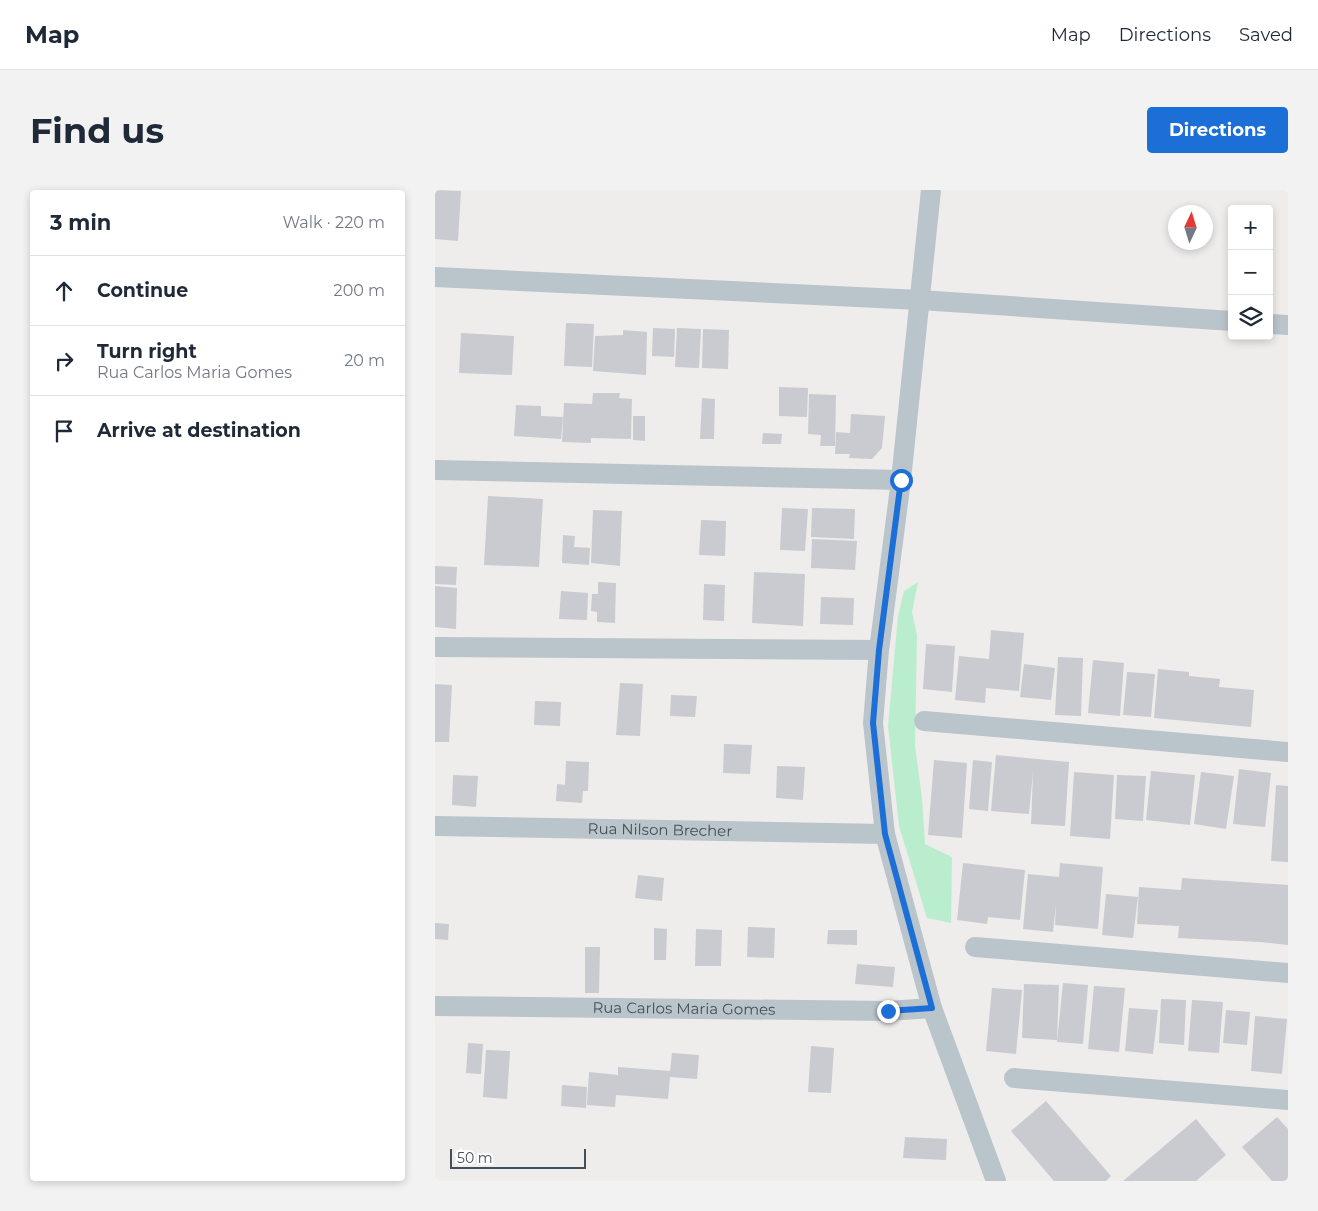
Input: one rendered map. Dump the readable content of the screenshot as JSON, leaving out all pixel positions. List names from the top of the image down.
{
  "streets": {
    "street": ["Rua Nilson Brecher", "Rua Carlos Maria Gomes"]
  },
  "scale_bar": "50 m",
  "north": "top",
  "page": {
    "header": "Map",
    "nav": ["Map", "Directions", "Saved"],
    "buttons": "Directions",
    "title": "Find us",
    "heading": ["3 min", "Walk · 220 m"],
    "map_buttons": ["+", "−"],
    "list": [
      ["Continue", "200 m"],
      ["Turn right", "Rua Carlos Maria Gomes", "20 m"],
      "Arrive at destination"
    ],
    "scale": "50 m"
  }
}
